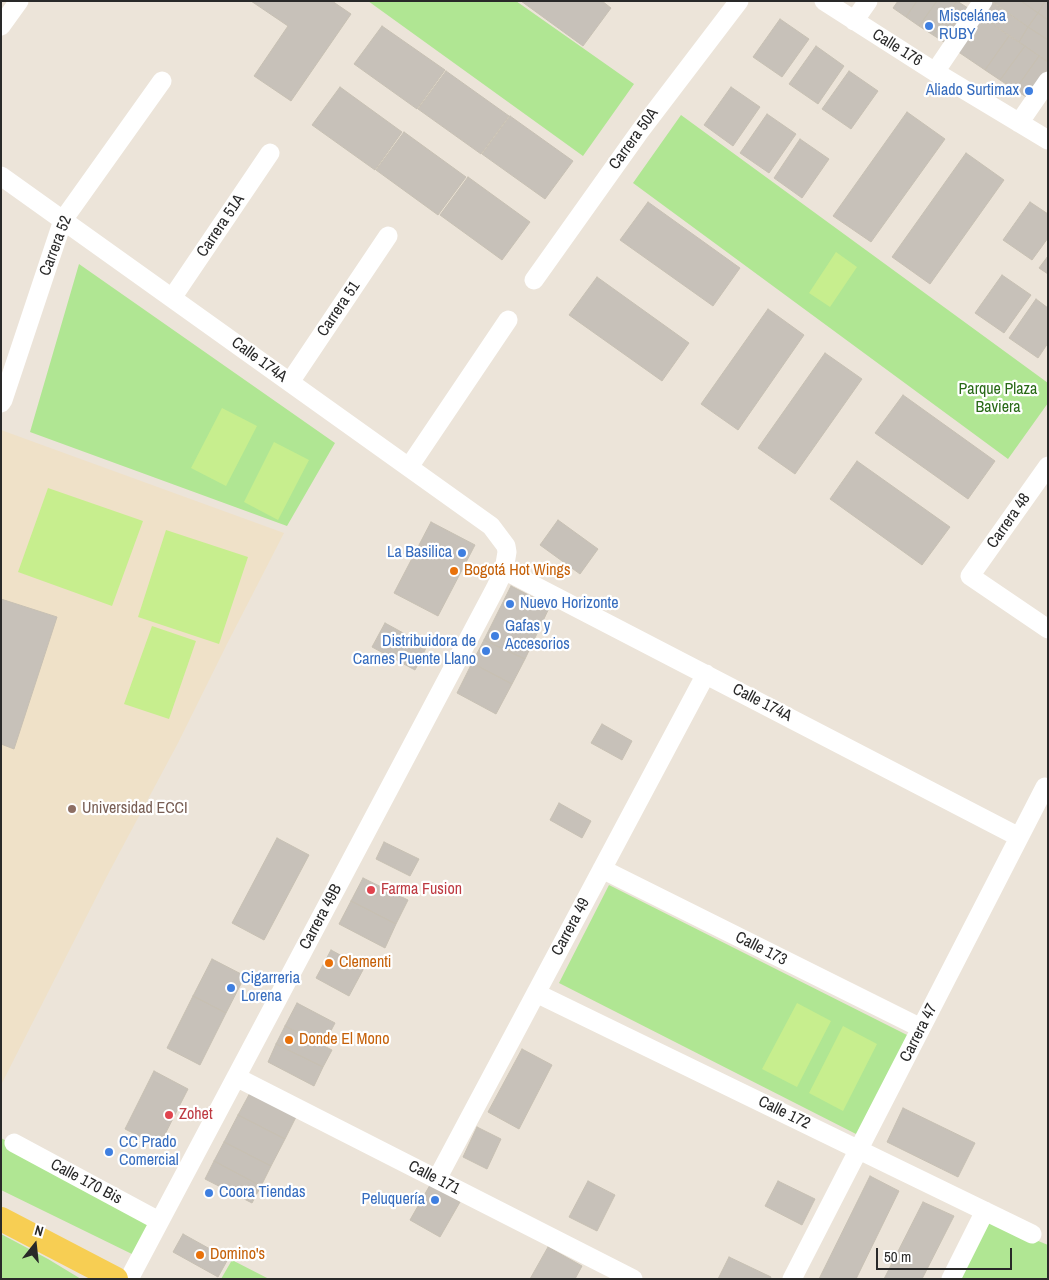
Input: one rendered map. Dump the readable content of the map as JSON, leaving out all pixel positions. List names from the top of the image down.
{
  "streets": {
    "street": [
      "Calle 176",
      "Carrera 50A",
      "Carrera 51A",
      "Carrera 52",
      "Carrera 51",
      "Calle 174A",
      "Carrera 48",
      "Carrera 49B",
      "Carrera 49",
      "Calle 173",
      "Carrera 47",
      "Calle 172",
      "Calle 171",
      "Calle 170 Bis"
    ]
  },
  "crossings": [
    ["Carrera 51A", "Calle 174A"],
    ["Carrera 52", "Calle 174A"],
    ["Carrera 51", "Calle 174A"],
    ["Calle 174A", "Carrera 49B"],
    ["Calle 174A", "Carrera 49"],
    ["Calle 174A", "Carrera 47"],
    ["Carrera 49B", "Calle 171"],
    ["Carrera 49B", "Calle 170 Bis"],
    ["Carrera 49", "Calle 173"],
    ["Carrera 49", "Calle 172"],
    ["Carrera 49", "Calle 171"],
    ["Calle 173", "Carrera 47"],
    ["Carrera 47", "Calle 172"]
  ],
  "parks": ["Parque Plaza Baviera"],
  "places": [
    "Miscelánea RUBY",
    "Aliado Surtimax",
    "La Basilica",
    "Bogotá Hot Wings",
    "Nuevo Horizonte",
    "Gafas y Accesorios",
    "Distribuidora de Carnes Puente Llano",
    "Universidad ECCI",
    "Farma Fusion",
    "Clementi",
    "Cigarreria Lorena",
    "Donde El Mono",
    "Zohet",
    "CC Prado Comercial",
    "Coora Tiendas",
    "Peluquería",
    "Domino's"
  ],
  "scale_bar": "50 m",
  "north": "top"
}
